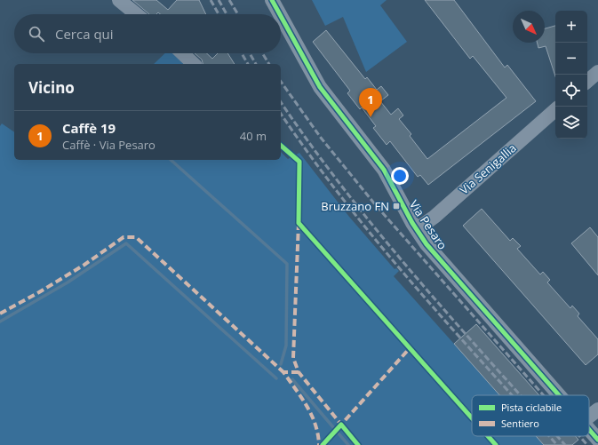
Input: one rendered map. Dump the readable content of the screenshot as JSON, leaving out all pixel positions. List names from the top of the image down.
{
  "streets": {
    "street": ["Via Senigallia", "Via Pesaro"]
  },
  "crossings": [
    ["Via Senigallia", "Via Pesaro"]
  ],
  "places": {
    "transit": ["Bruzzano FN"]
  },
  "legend": ["Pista ciclabile", "Sentiero"],
  "north": "bottom right",
  "page": {
    "map_buttons": ["+", "−"],
    "search": "Cerca qui",
    "heading": "Vicino",
    "pins": "1",
    "list": [
      {
        "mark": "1",
        "name": "Caffè 19",
        "note": "Caffè · Via Pesaro",
        "value": "40 m"
      }
    ]
  }
}
